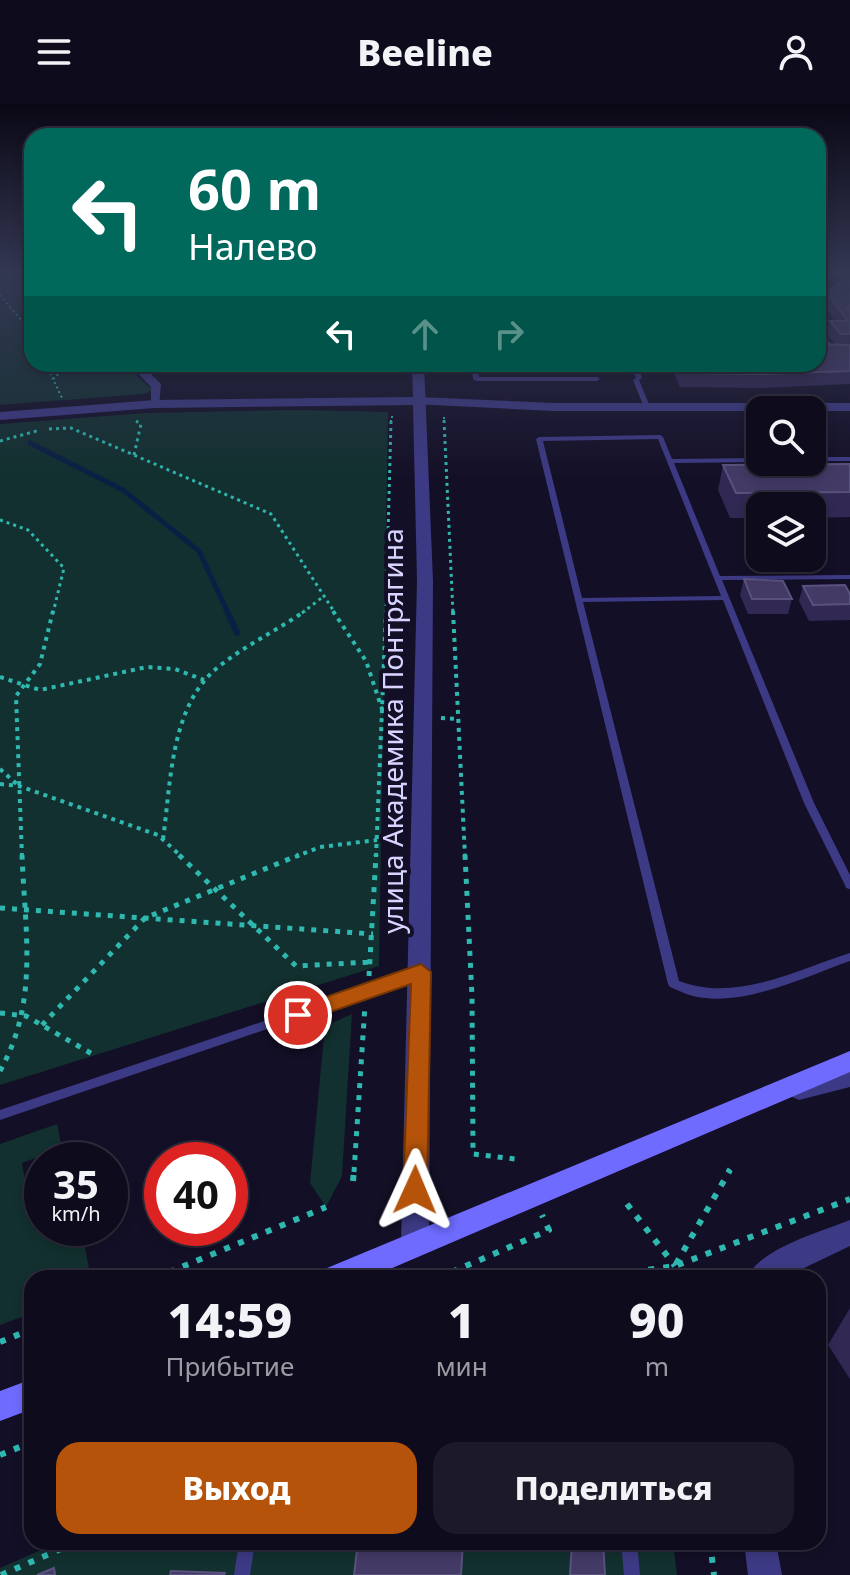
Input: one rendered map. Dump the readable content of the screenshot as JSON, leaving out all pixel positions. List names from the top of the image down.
{
  "streets": {
    "street": ["улица Академика Понтрягина"]
  },
  "page": {
    "header": "Beeline",
    "turn": ["60 m", "Налево"],
    "speed": "35 km/h",
    "limit": "40",
    "eta": [
      "14:59",
      "Прибытие",
      "1",
      "мин",
      "90",
      "m"
    ],
    "buttons": ["Выход", "Поделиться"]
  }
}
